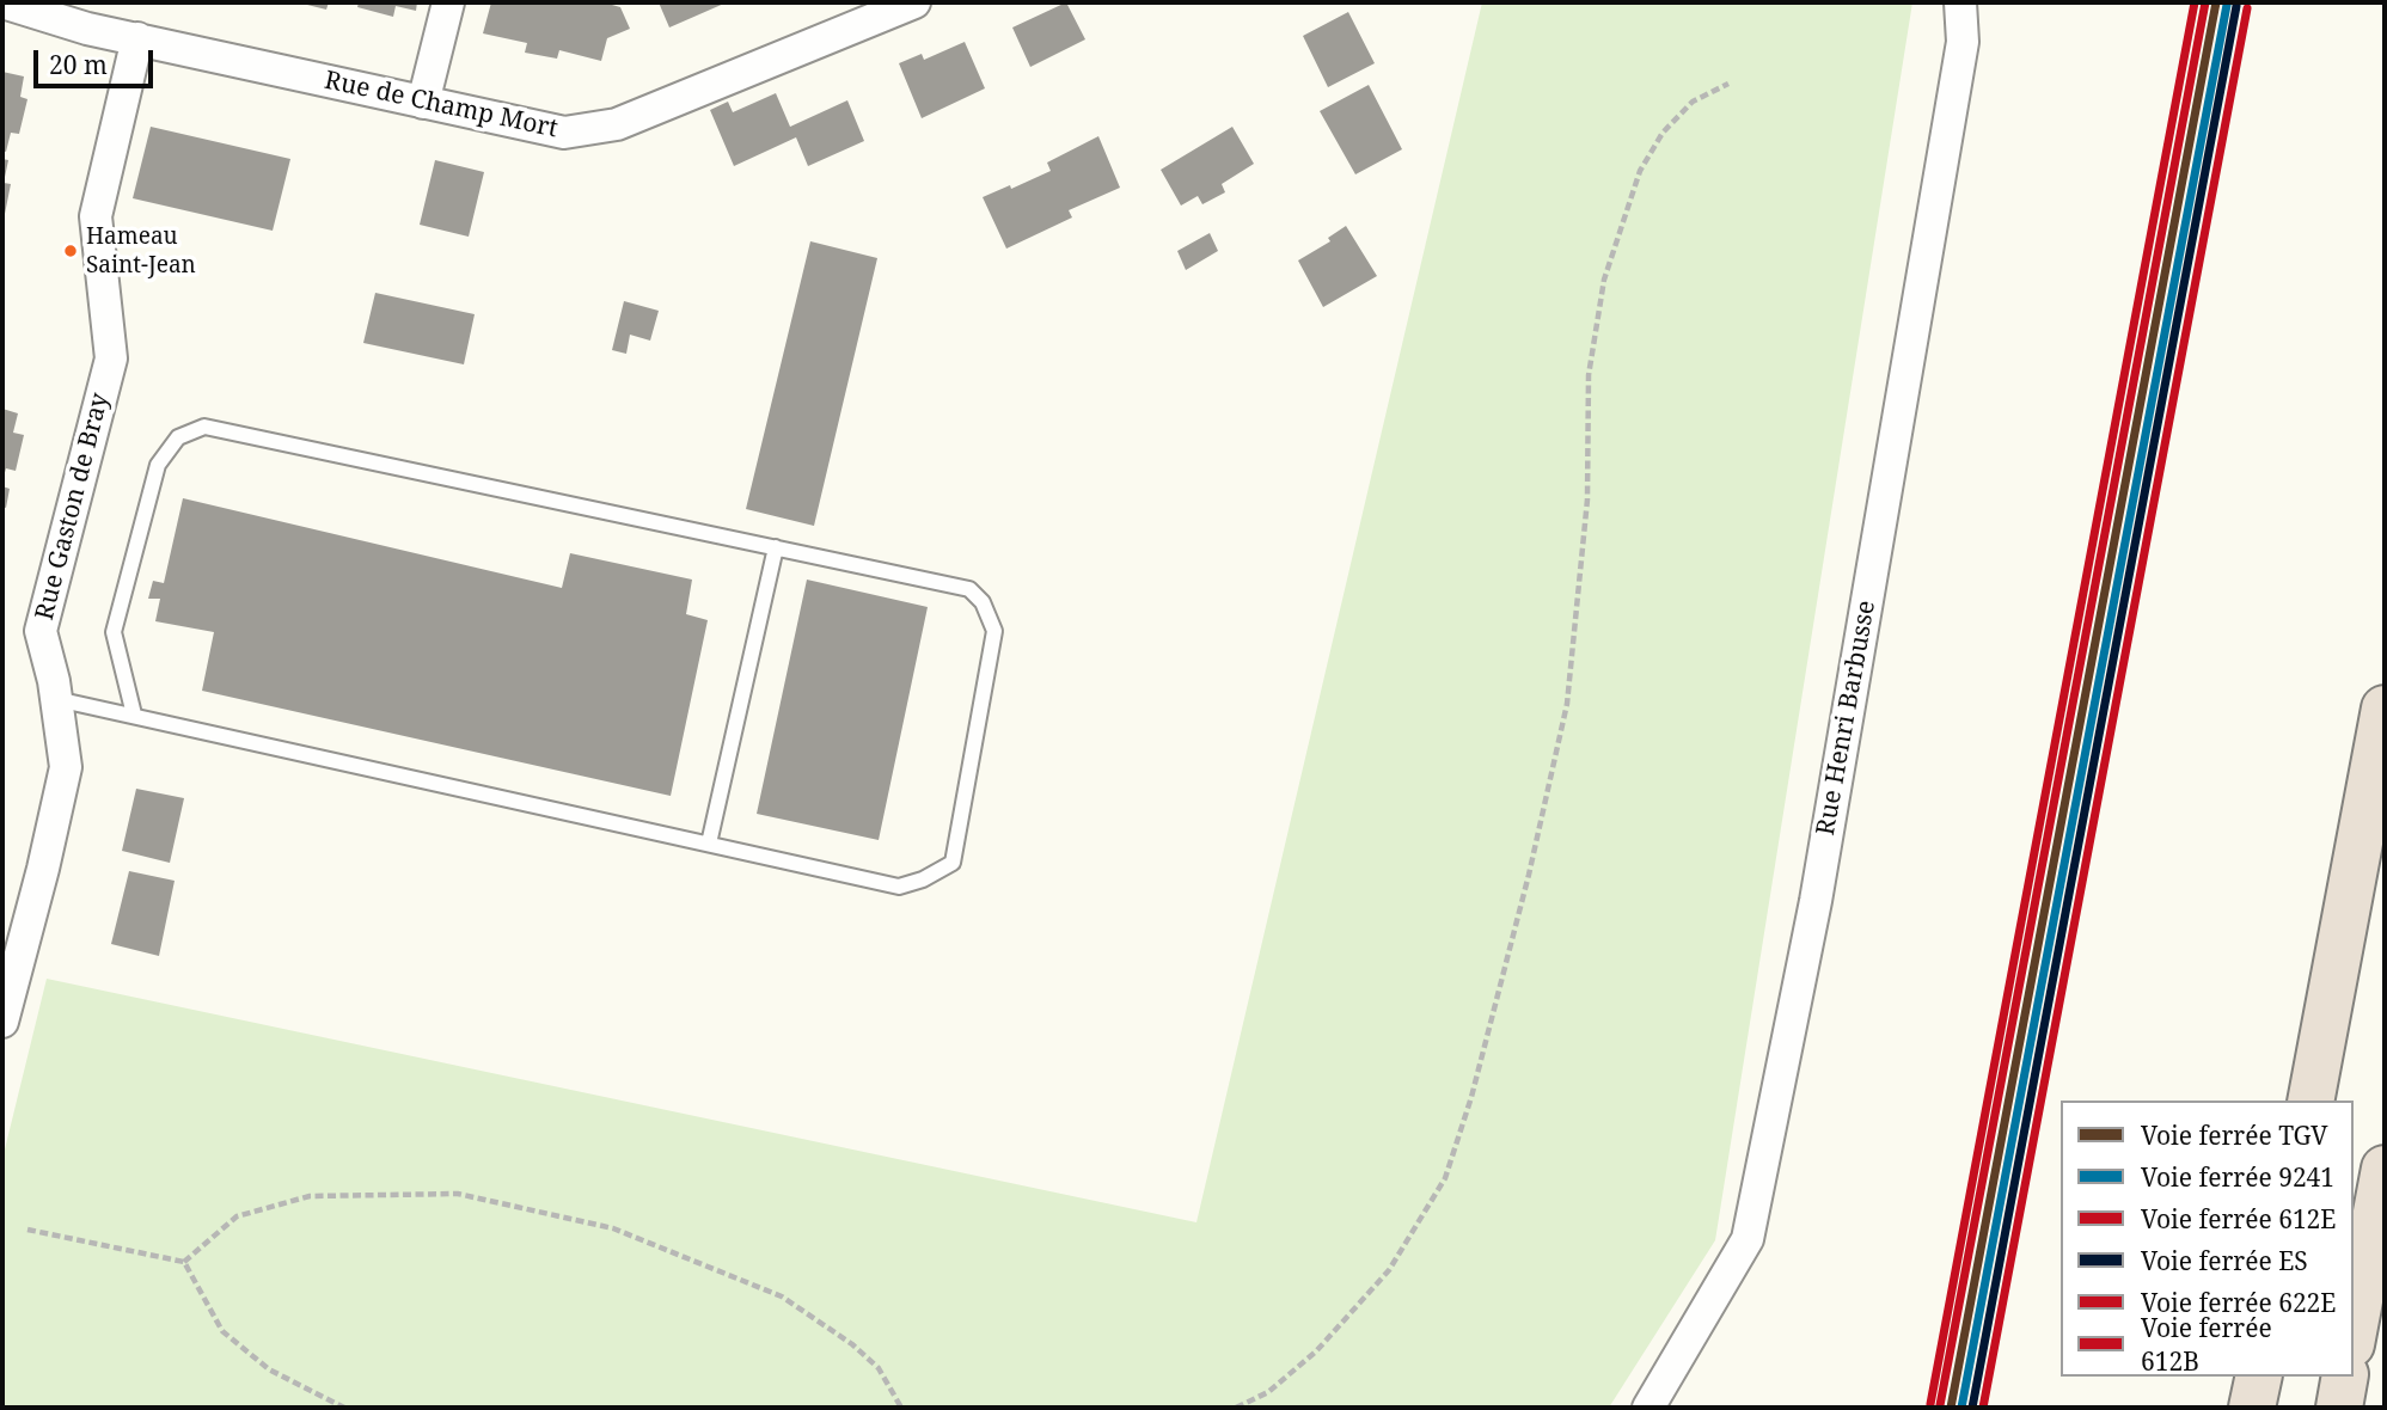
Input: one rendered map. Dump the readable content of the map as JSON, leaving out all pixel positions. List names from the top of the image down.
{
  "streets": {
    "street": ["Rue de Champ Mort", "Rue Gaston de Bray", "Rue Henri Barbusse"]
  },
  "crossings": [
    ["Rue de Champ Mort", "Rue Gaston de Bray"]
  ],
  "places": ["Hameau Saint-Jean"],
  "lines": [
    "rail line TGV",
    "rail line 612E",
    "rail line 622E",
    "rail line 9241",
    "rail line ES",
    "rail line 612B"
  ],
  "legend": [
    "Voie ferrée TGV",
    "Voie ferrée 9241",
    "Voie ferrée 612E",
    "Voie ferrée ES",
    "Voie ferrée 622E",
    "Voie ferrée 612B"
  ],
  "scale_bar": "20 m"
}
